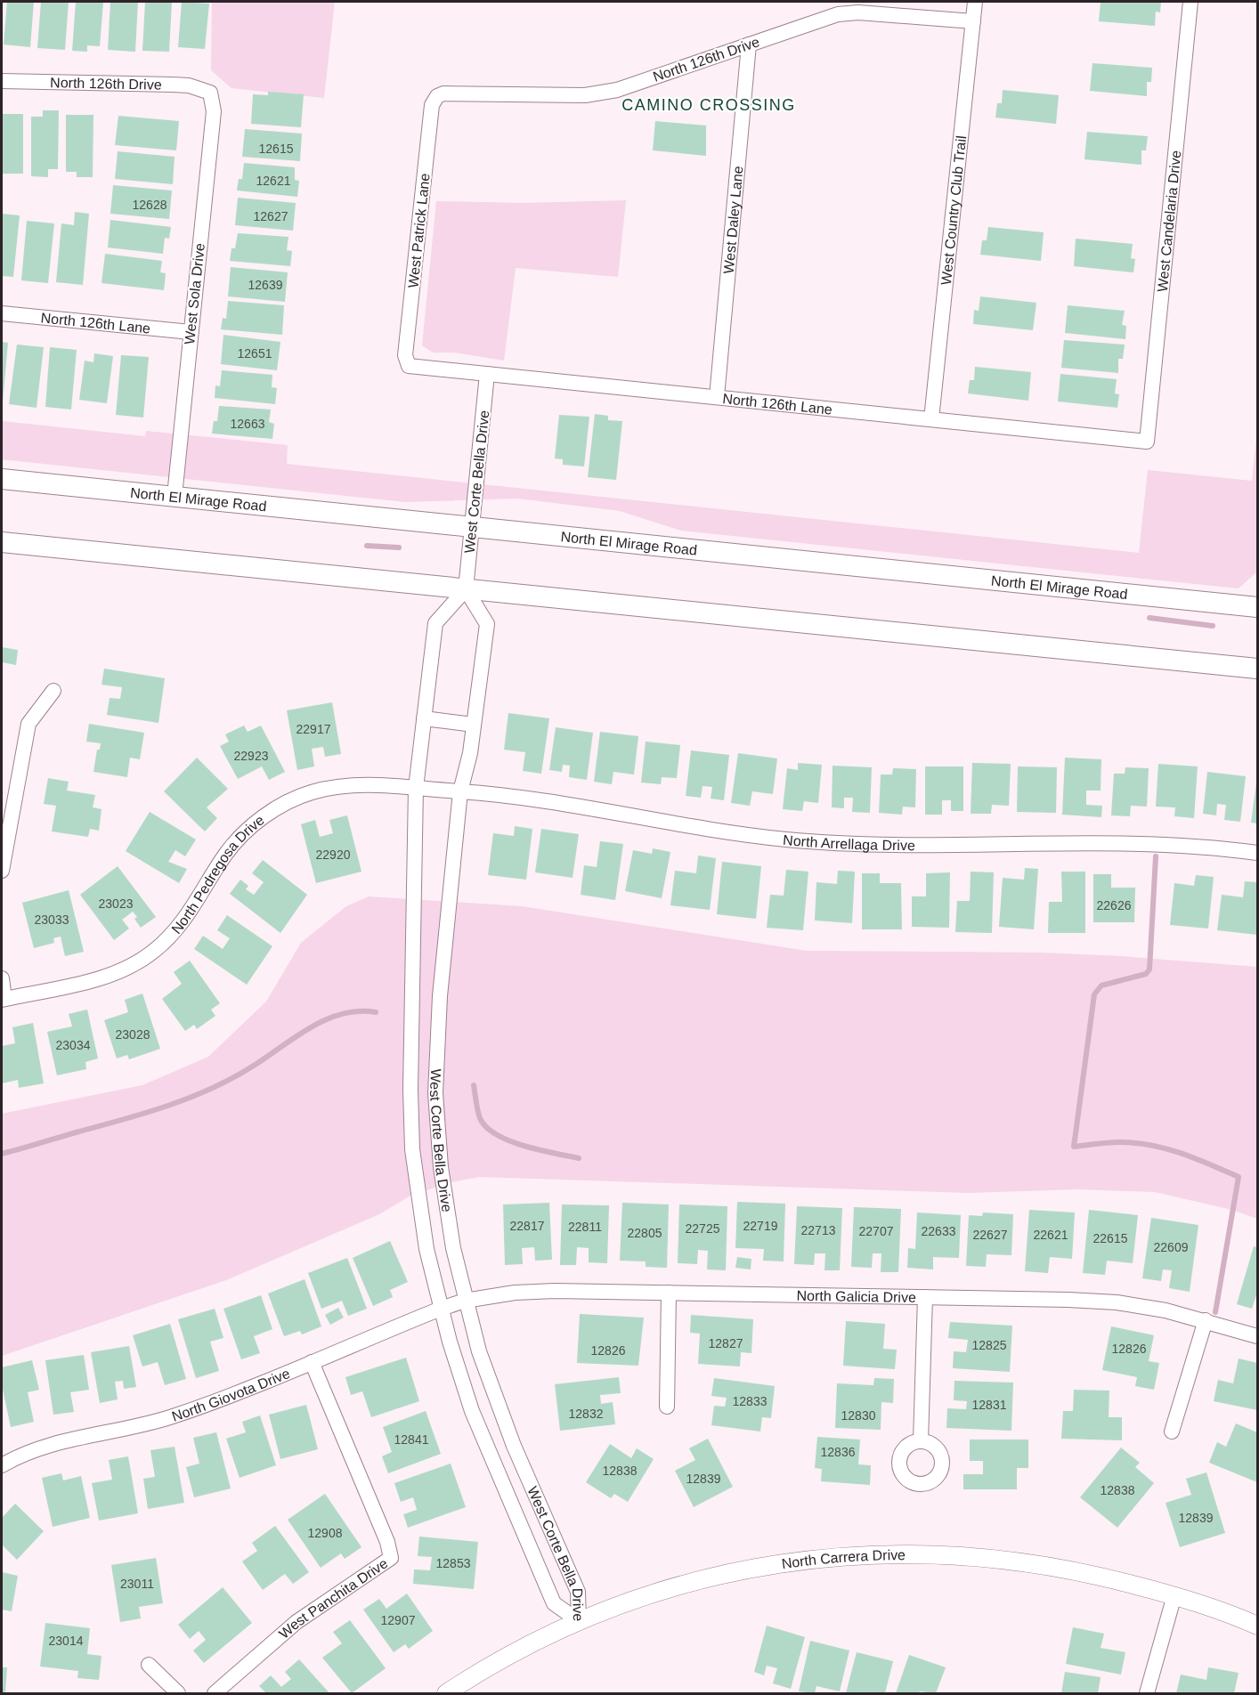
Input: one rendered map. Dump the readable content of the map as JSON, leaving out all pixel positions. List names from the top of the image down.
{
  "streets": {
    "main road": ["North El Mirage Road"],
    "street": [
      "North 126th Drive",
      "West Country Club Trail",
      "West Daley Lane",
      "West Candelaria Drive",
      "West Patrick Lane",
      "West Sola Drive",
      "North 126th Lane",
      "West Corte Bella Drive",
      "North Arrellaga Drive",
      "North Pedregosa Drive",
      "North Galicia Drive",
      "North Giovota Drive",
      "North Carrera Drive",
      "West Panchita Drive"
    ]
  },
  "crossings": [
    ["North 126th Drive", "West Country Club Trail"],
    ["North 126th Drive", "West Daley Lane"],
    ["North 126th Drive", "West Patrick Lane"],
    ["North 126th Drive", "West Sola Drive"],
    ["West Country Club Trail", "North 126th Lane"],
    ["West Daley Lane", "North 126th Lane"],
    ["West Candelaria Drive", "North 126th Lane"],
    ["West Patrick Lane", "North 126th Lane"],
    ["West Sola Drive", "North 126th Lane"],
    ["West Sola Drive", "North El Mirage Road"],
    ["North 126th Lane", "West Corte Bella Drive"],
    ["West Corte Bella Drive", "North El Mirage Road"],
    ["West Corte Bella Drive", "North Arrellaga Drive"],
    ["West Corte Bella Drive", "North Pedregosa Drive"],
    ["West Corte Bella Drive", "North Galicia Drive"],
    ["West Corte Bella Drive", "North Giovota Drive"],
    ["West Corte Bella Drive", "North Carrera Drive"],
    ["North Arrellaga Drive", "North Pedregosa Drive"],
    ["North Galicia Drive", "North Giovota Drive"],
    ["North Giovota Drive", "West Panchita Drive"]
  ],
  "districts": ["CAMINO CROSSING"],
  "house_numbers": [
    "12615",
    "12621",
    "12628",
    "12627",
    "12639",
    "12651",
    "12663",
    "22917",
    "22923",
    "22920",
    "23023",
    "22626",
    "23033",
    "23028",
    "23034",
    "22817",
    "22719",
    "22811",
    "22725",
    "22713",
    "22707",
    "22633",
    "22805",
    "22627",
    "22621",
    "22615",
    "22609",
    "12827",
    "12825",
    "12826",
    "12826",
    "12833",
    "12831",
    "12832",
    "12830",
    "12841",
    "12836",
    "12838",
    "12839",
    "12838",
    "12839",
    "12908",
    "12853",
    "23011",
    "12907",
    "23014"
  ]
}
